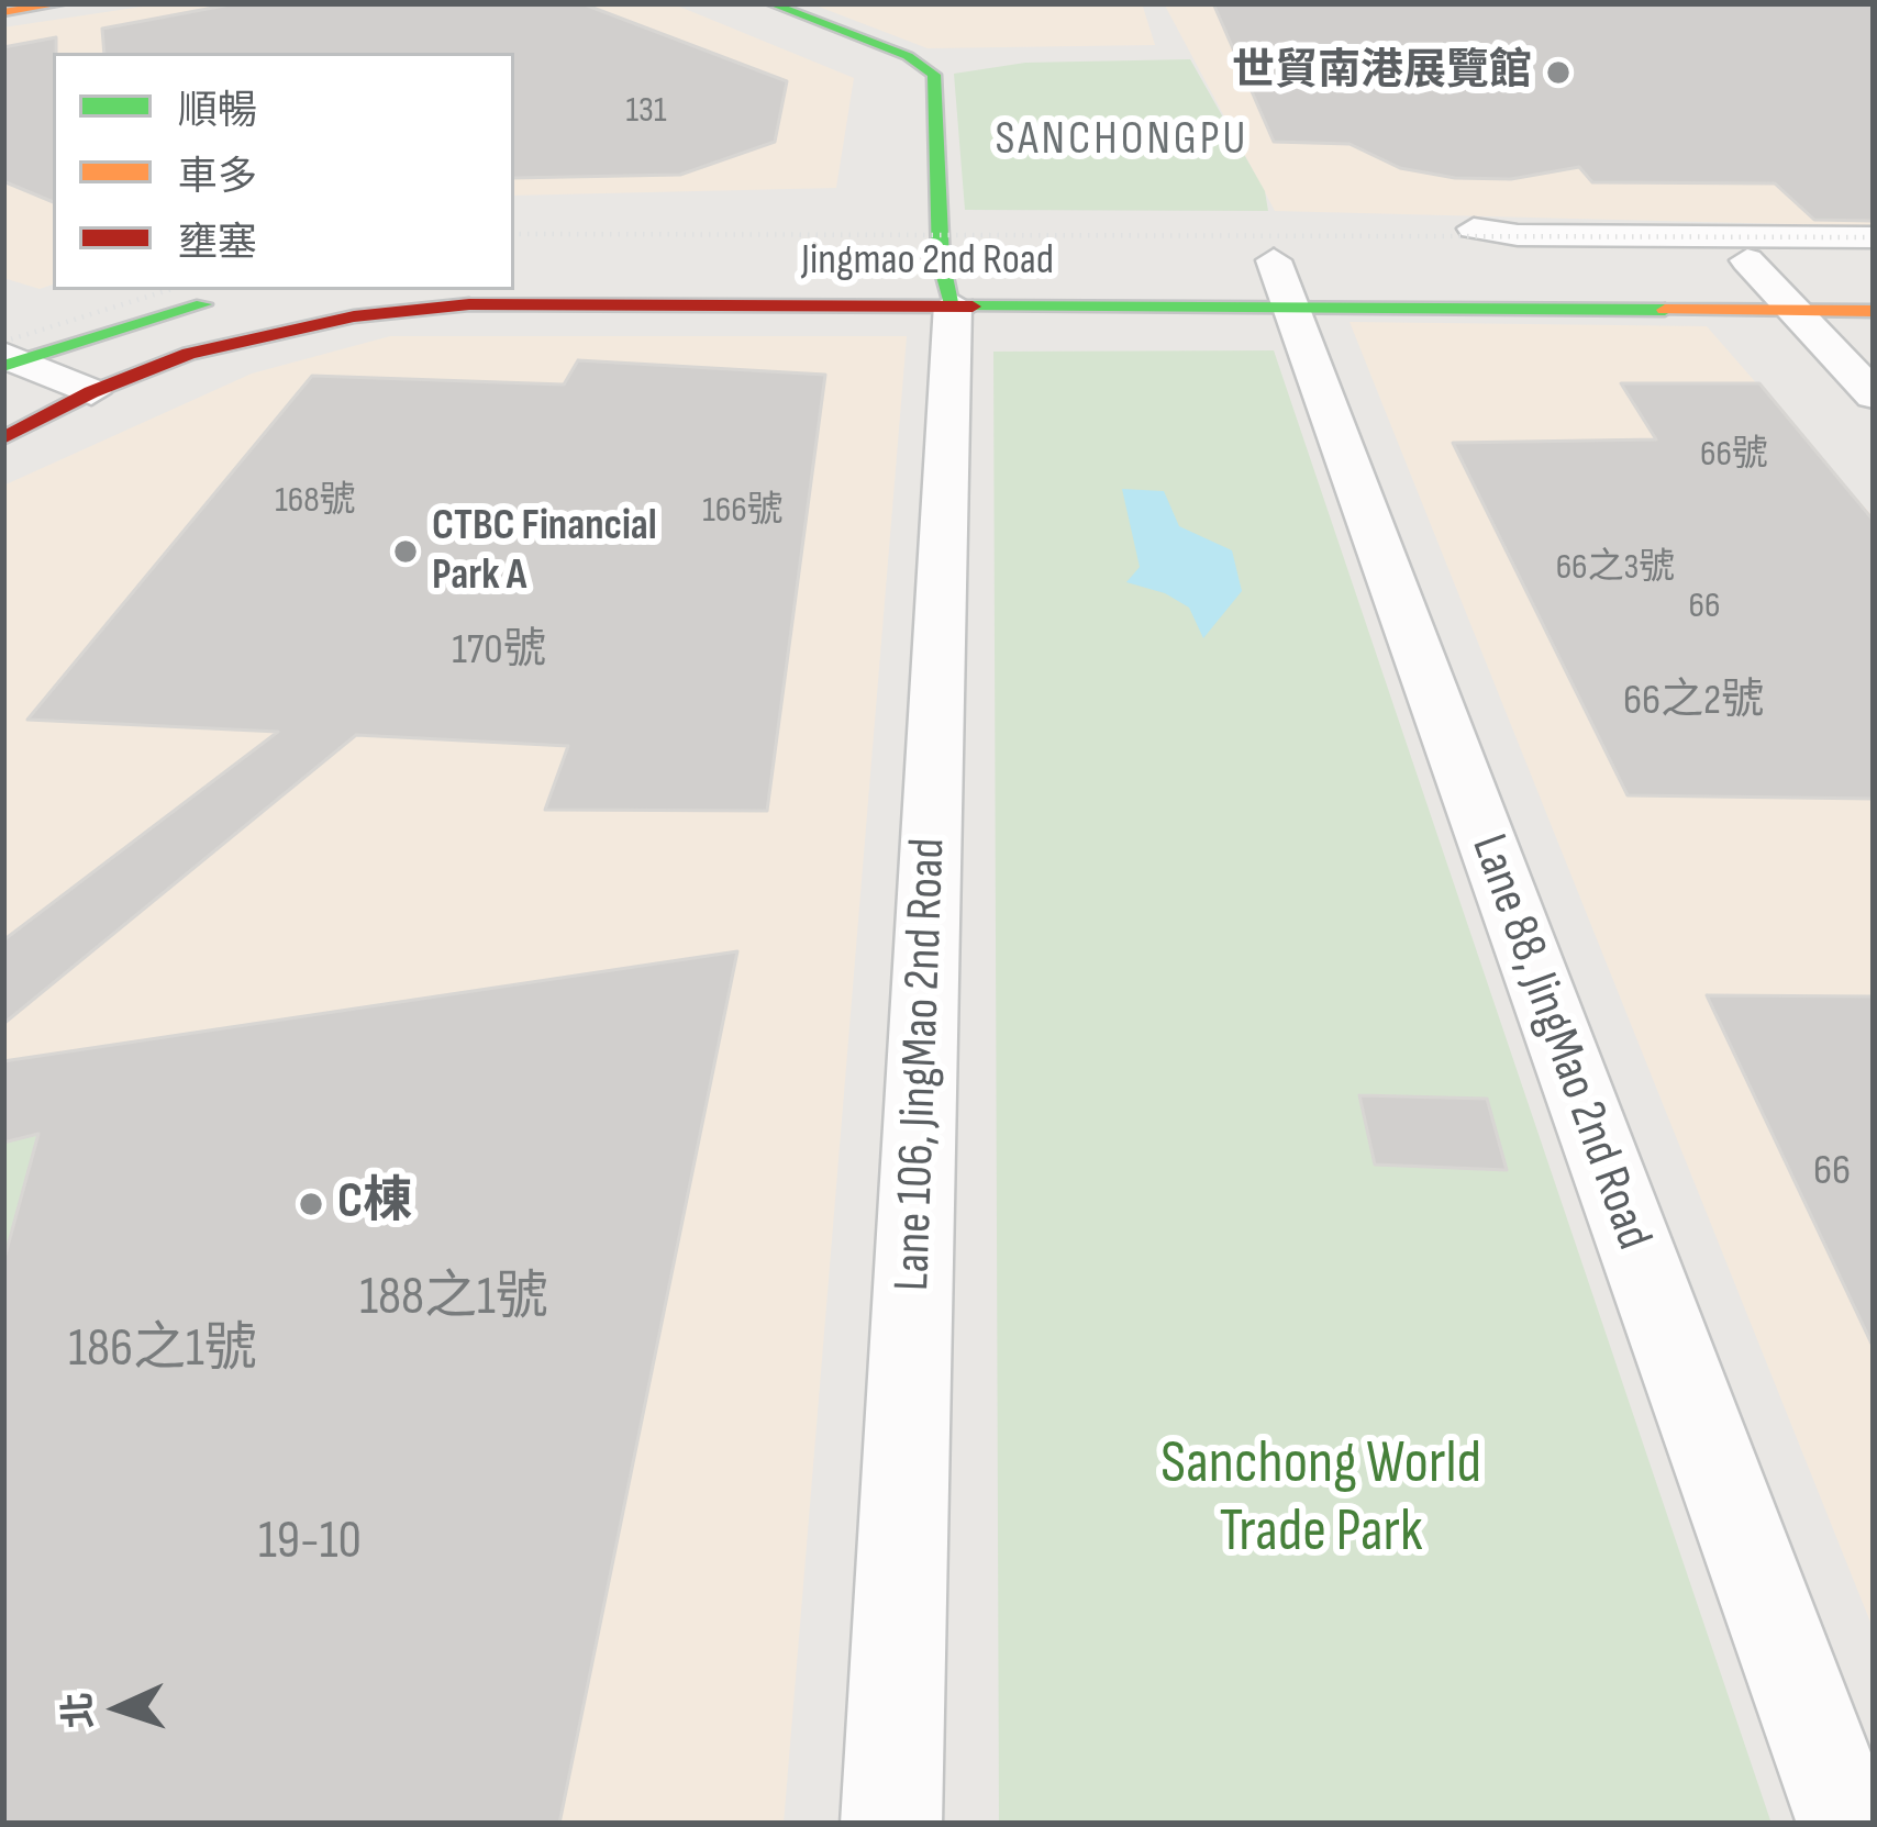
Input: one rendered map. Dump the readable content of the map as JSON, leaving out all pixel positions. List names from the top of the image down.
{
  "streets": {
    "main road": ["Jingmao 2nd Road"],
    "street": ["Lane 88, JingMao 2nd Road", "Lane 106, JingMao 2nd Road"]
  },
  "crossings": [
    ["Jingmao 2nd Road", "Lane 88, JingMao 2nd Road"],
    ["Jingmao 2nd Road", "Lane 106, JingMao 2nd Road"]
  ],
  "districts": ["SANCHONGPU"],
  "parks": ["Sanchong World Trade Park"],
  "places": ["世貿南港展覽館", "CTBC Financial Park A", "C棟"],
  "house_numbers": [
    "131",
    "66號",
    "168號",
    "166號",
    "66之3號",
    "66",
    "170號",
    "66之2號",
    "66",
    "188之1號",
    "186之1號",
    "19-10"
  ],
  "legend": ["順暢", "車多", "壅塞"],
  "north": "left"
}
